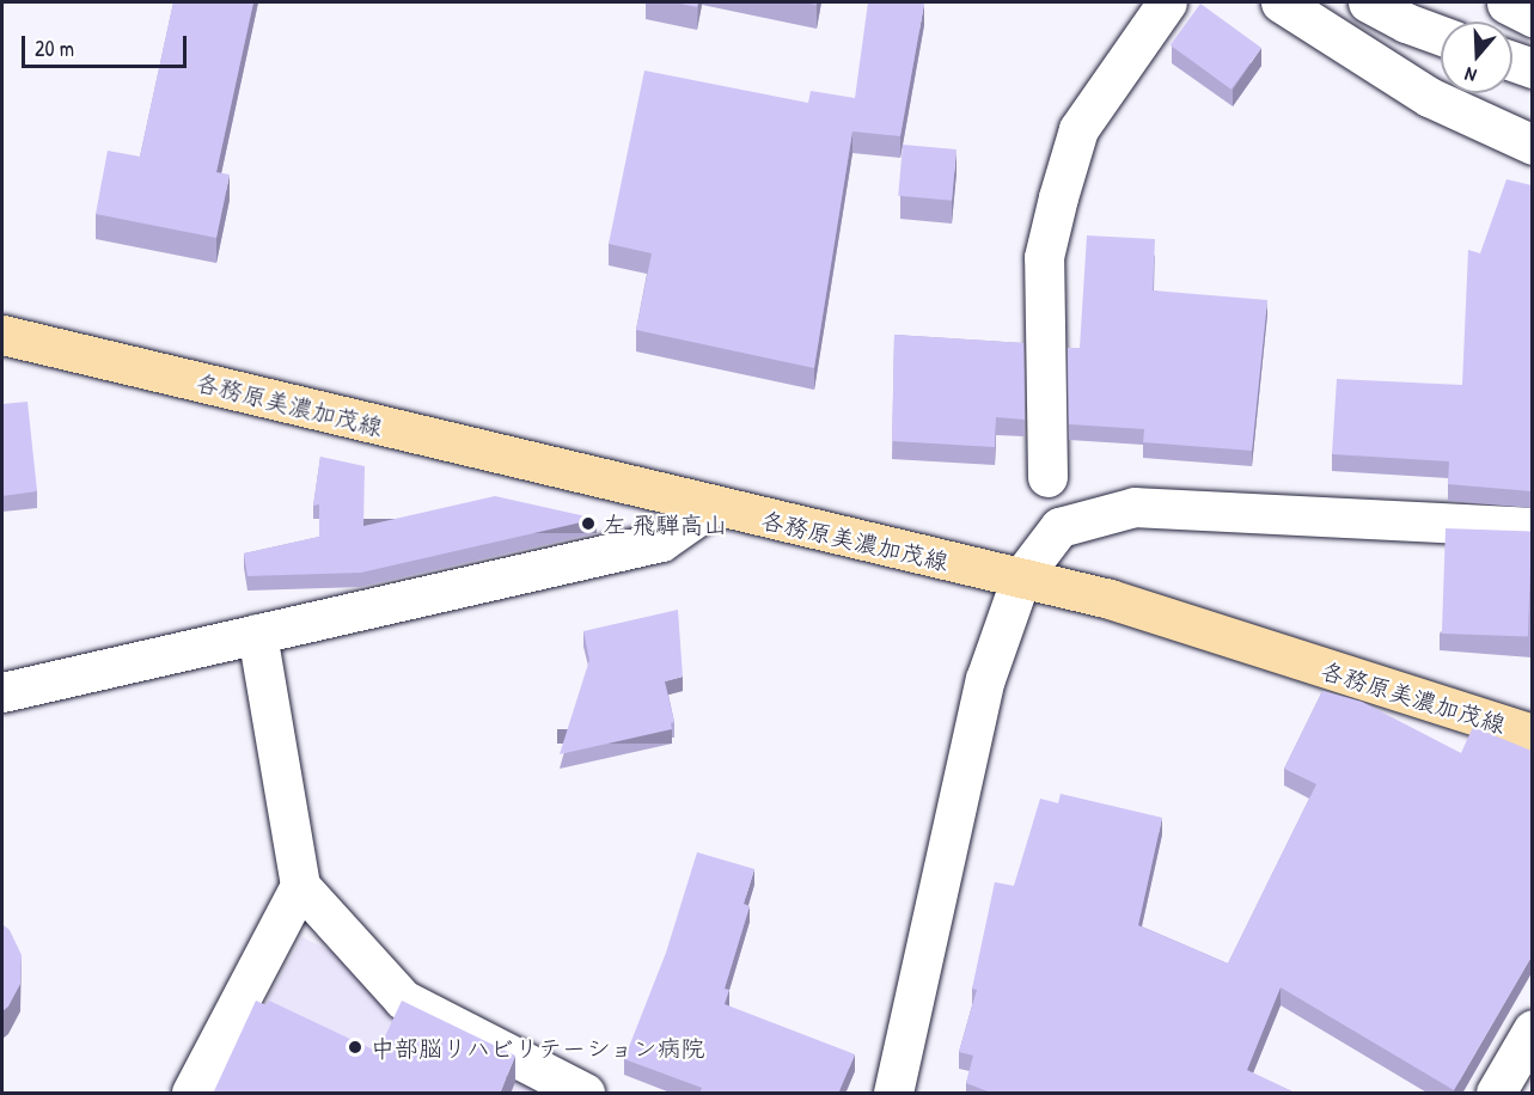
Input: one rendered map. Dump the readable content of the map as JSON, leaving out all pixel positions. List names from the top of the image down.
{
  "streets": {
    "main road": ["各務原美濃加茂線"]
  },
  "places": ["左 飛騨高山", "中部脳リハビリテーション病院"],
  "scale_bar": "20 m",
  "north": "bottom"
}
